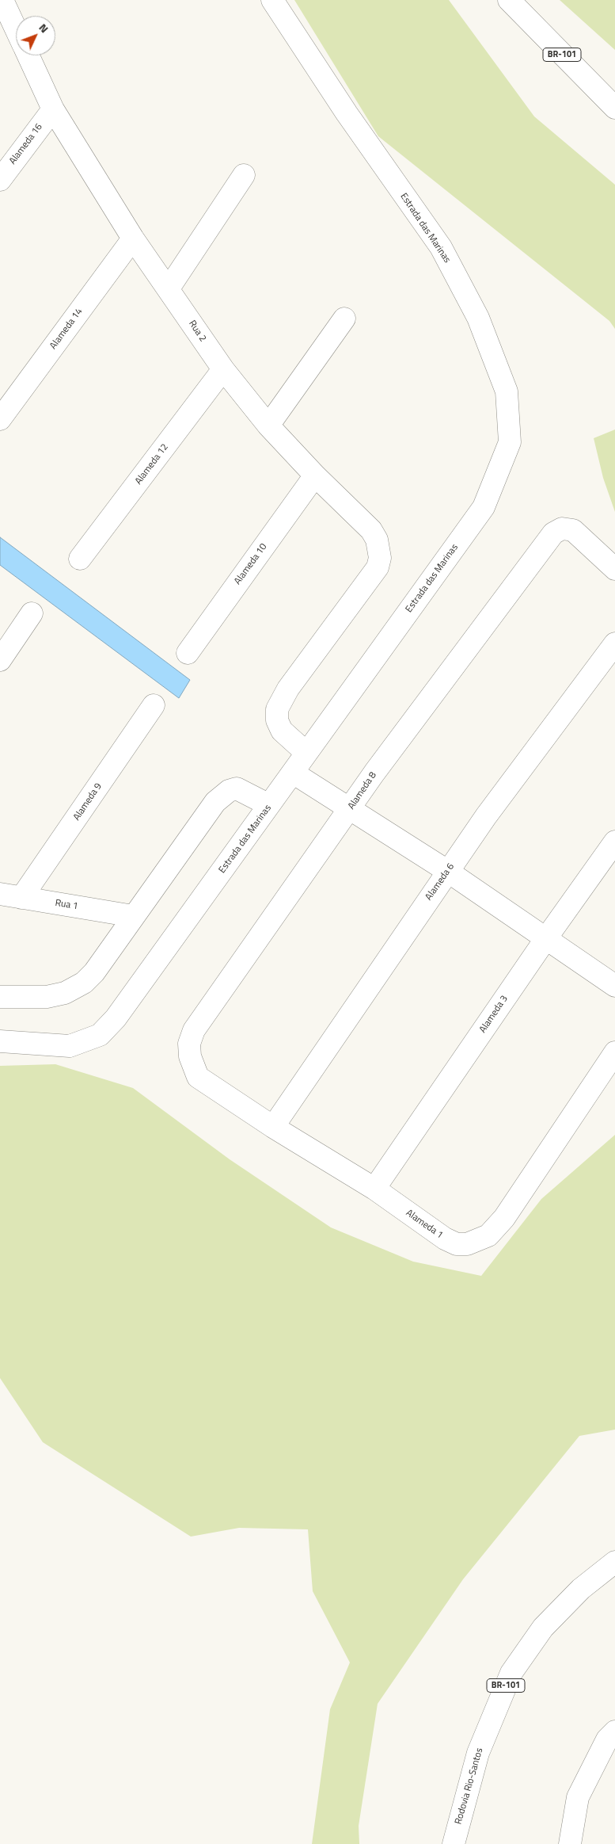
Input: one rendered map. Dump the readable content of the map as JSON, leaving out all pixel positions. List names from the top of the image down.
{
  "streets": {
    "main road": [
      "BR-101",
      "Alameda 16",
      "Estrada das Marinas",
      "Alameda 14",
      "Rua 2",
      "Alameda 12",
      "Alameda 10",
      "Alameda 8",
      "Alameda 9",
      "Alameda 6",
      "Rua 1",
      "Alameda 3",
      "Alameda 1",
      "Rodovia Rio-Santos"
    ]
  },
  "crossings": [
    ["Alameda 16", "Rua 2"],
    ["Estrada das Marinas", "Rua 2"],
    ["Alameda 14", "Rua 2"],
    ["Rua 2", "Alameda 12"],
    ["Rua 2", "Alameda 10"],
    ["Alameda 8", "Alameda 1"],
    ["Alameda 9", "Rua 1"],
    ["Alameda 6", "Alameda 1"],
    ["Alameda 3", "Alameda 1"]
  ],
  "north": "top right"
}
